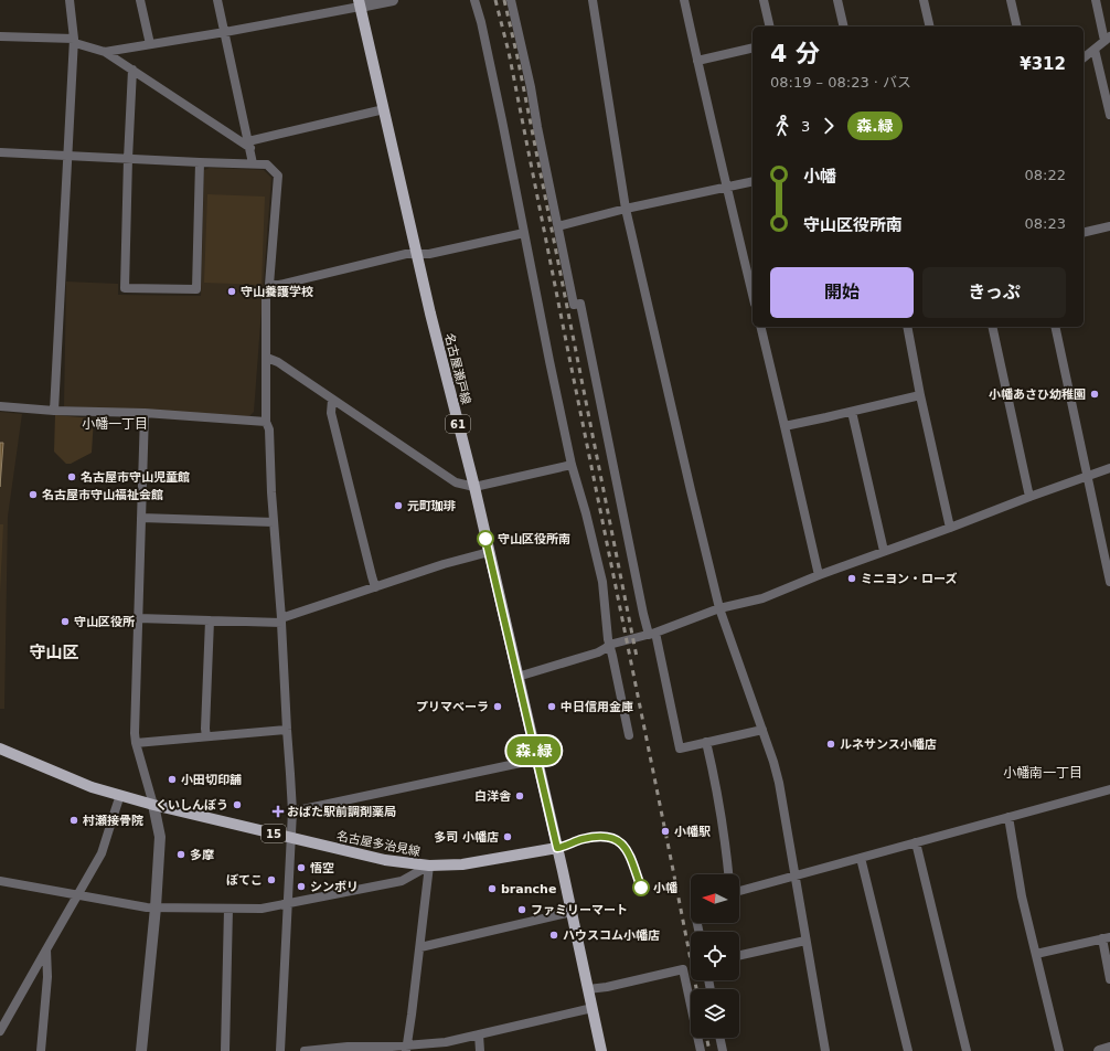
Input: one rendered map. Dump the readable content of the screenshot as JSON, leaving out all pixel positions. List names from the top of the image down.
{
  "streets": {
    "main road": [
      "名古屋瀬戸線",
      "61",
      "15",
      "名古屋多治見線"
    ]
  },
  "crossings": [
    ["名古屋瀬戸線", "名古屋多治見線"]
  ],
  "districts": ["小幡一丁目", "守山区", "小幡南一丁目"],
  "places": {
    "other": [
      "守山養護学校",
      "小幡あさひ幼稚園",
      "名古屋市守山児童館",
      "名古屋市守山福祉会館",
      "元町珈琲",
      "守山区役所南",
      "ミニヨン・ローズ",
      "守山区役所",
      "プリマベーラ",
      "中日信用金庫",
      "ルネサンス小幡店",
      "小田切印舗",
      "白洋舎",
      "くいしんぼう",
      "村瀬接骨院",
      "小幡駅",
      "多司 小幡店",
      "多摩",
      "悟空",
      "ぼてこ",
      "シンボリ",
      "小幡",
      "branche",
      "ファミリーマート",
      "ハウスコム小幡店"
    ],
    "health": ["おばた駅前調剤薬局"]
  },
  "lines": ["bus line 森.緑"],
  "north": "left",
  "page": {
    "on_map": "森.緑",
    "heading": ["4 分", "08:19 – 08:23 · バス", "¥312"],
    "legs": ["3", "森.緑"],
    "list": [
      {
        "name": "小幡",
        "value": "08:22"
      },
      {
        "name": "守山区役所南",
        "value": "08:23"
      }
    ],
    "buttons": ["開始", "きっぷ"]
  }
}
